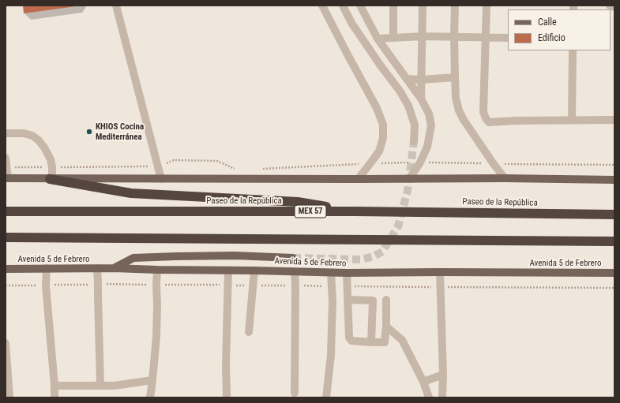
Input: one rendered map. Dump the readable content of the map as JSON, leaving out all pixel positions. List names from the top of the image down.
{
  "streets": {
    "highway": ["Paseo de la República", "MEX 57"],
    "main road": ["Avenida 5 de Febrero"]
  },
  "places": ["KHIOS Cocina Mediterránea"],
  "legend": ["Calle", "Edificio"]
}
